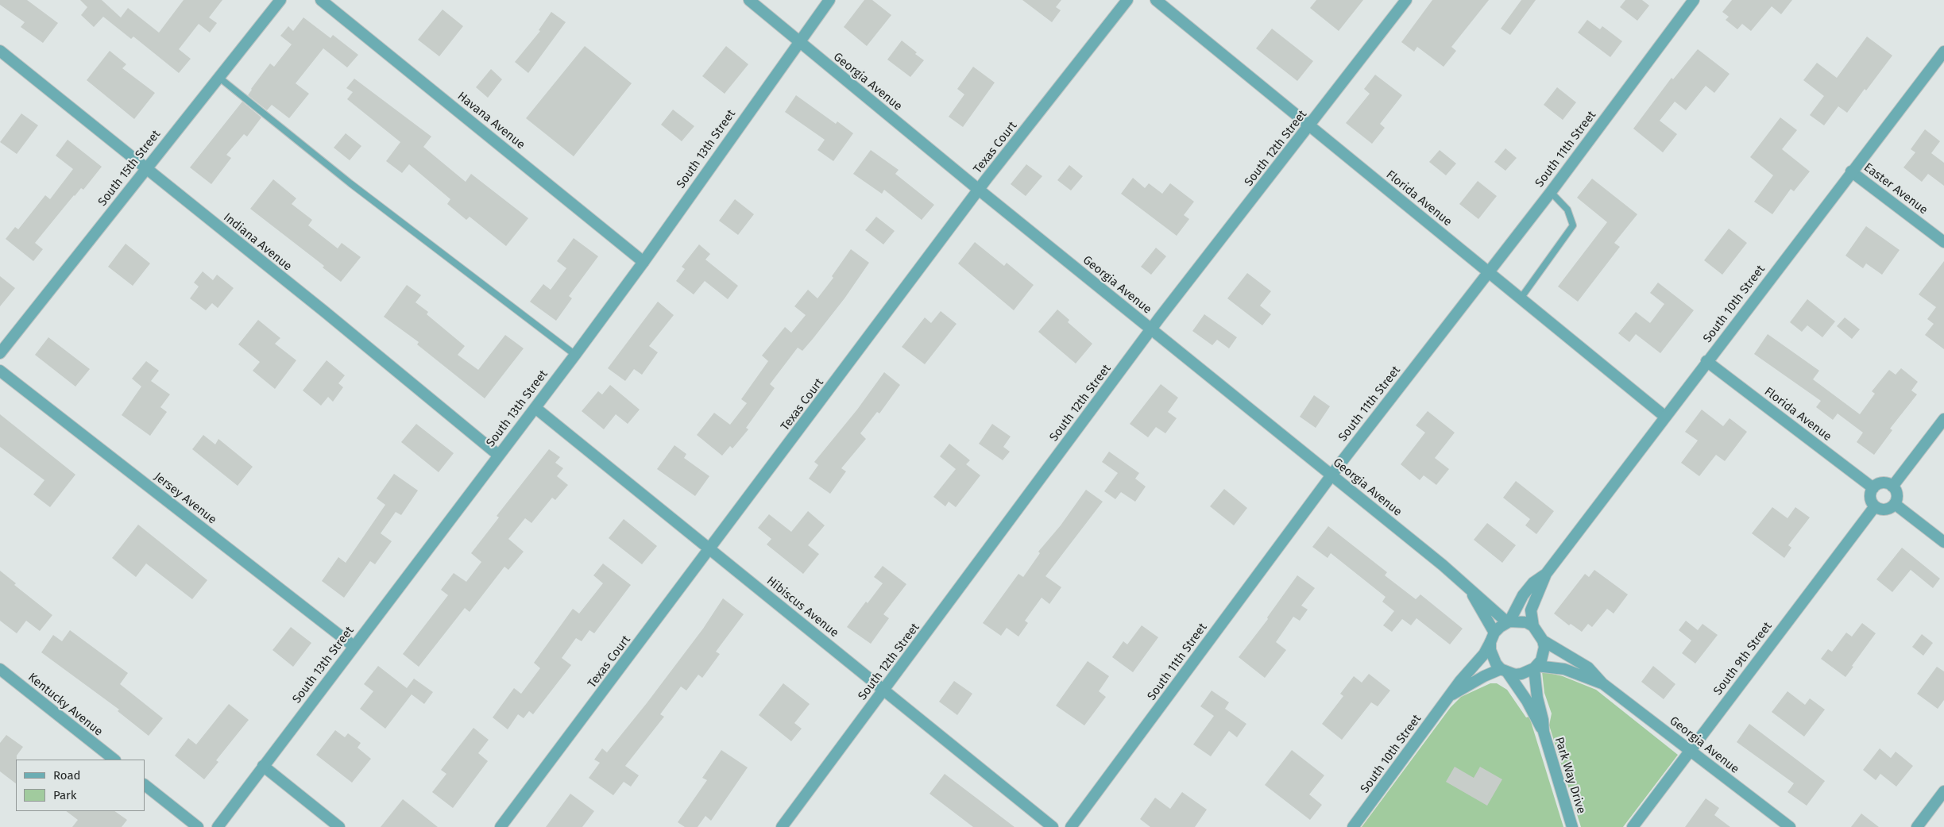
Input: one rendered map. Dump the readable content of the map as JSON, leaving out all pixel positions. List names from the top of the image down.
{
  "streets": {
    "street": [
      "Georgia Avenue",
      "Havana Avenue",
      "Texas Court",
      "South 12th Street",
      "South 13th Street",
      "South 11th Street",
      "South 15th Street",
      "Easter Avenue",
      "Florida Avenue",
      "Indiana Avenue",
      "South 10th Street",
      "Jersey Avenue",
      "Hibiscus Avenue",
      "South 9th Street",
      "Kentucky Avenue",
      "Park Way Drive"
    ]
  },
  "crossings": [
    ["Georgia Avenue", "Texas Court"],
    ["Georgia Avenue", "South 12th Street"],
    ["Georgia Avenue", "South 13th Street"],
    ["Georgia Avenue", "South 11th Street"],
    ["Georgia Avenue", "South 10th Street"],
    ["Georgia Avenue", "South 9th Street"],
    ["Georgia Avenue", "Park Way Drive"],
    ["Havana Avenue", "South 13th Street"],
    ["Texas Court", "Hibiscus Avenue"],
    ["South 12th Street", "Florida Avenue"],
    ["South 12th Street", "Hibiscus Avenue"],
    ["South 13th Street", "Indiana Avenue"],
    ["South 13th Street", "Jersey Avenue"],
    ["South 13th Street", "Hibiscus Avenue"],
    ["South 11th Street", "Florida Avenue"],
    ["South 15th Street", "Indiana Avenue"],
    ["Easter Avenue", "South 10th Street"],
    ["Florida Avenue", "South 10th Street"],
    ["Florida Avenue", "South 9th Street"],
    ["South 10th Street", "Park Way Drive"]
  ],
  "legend": ["Road", "Park"]
}
